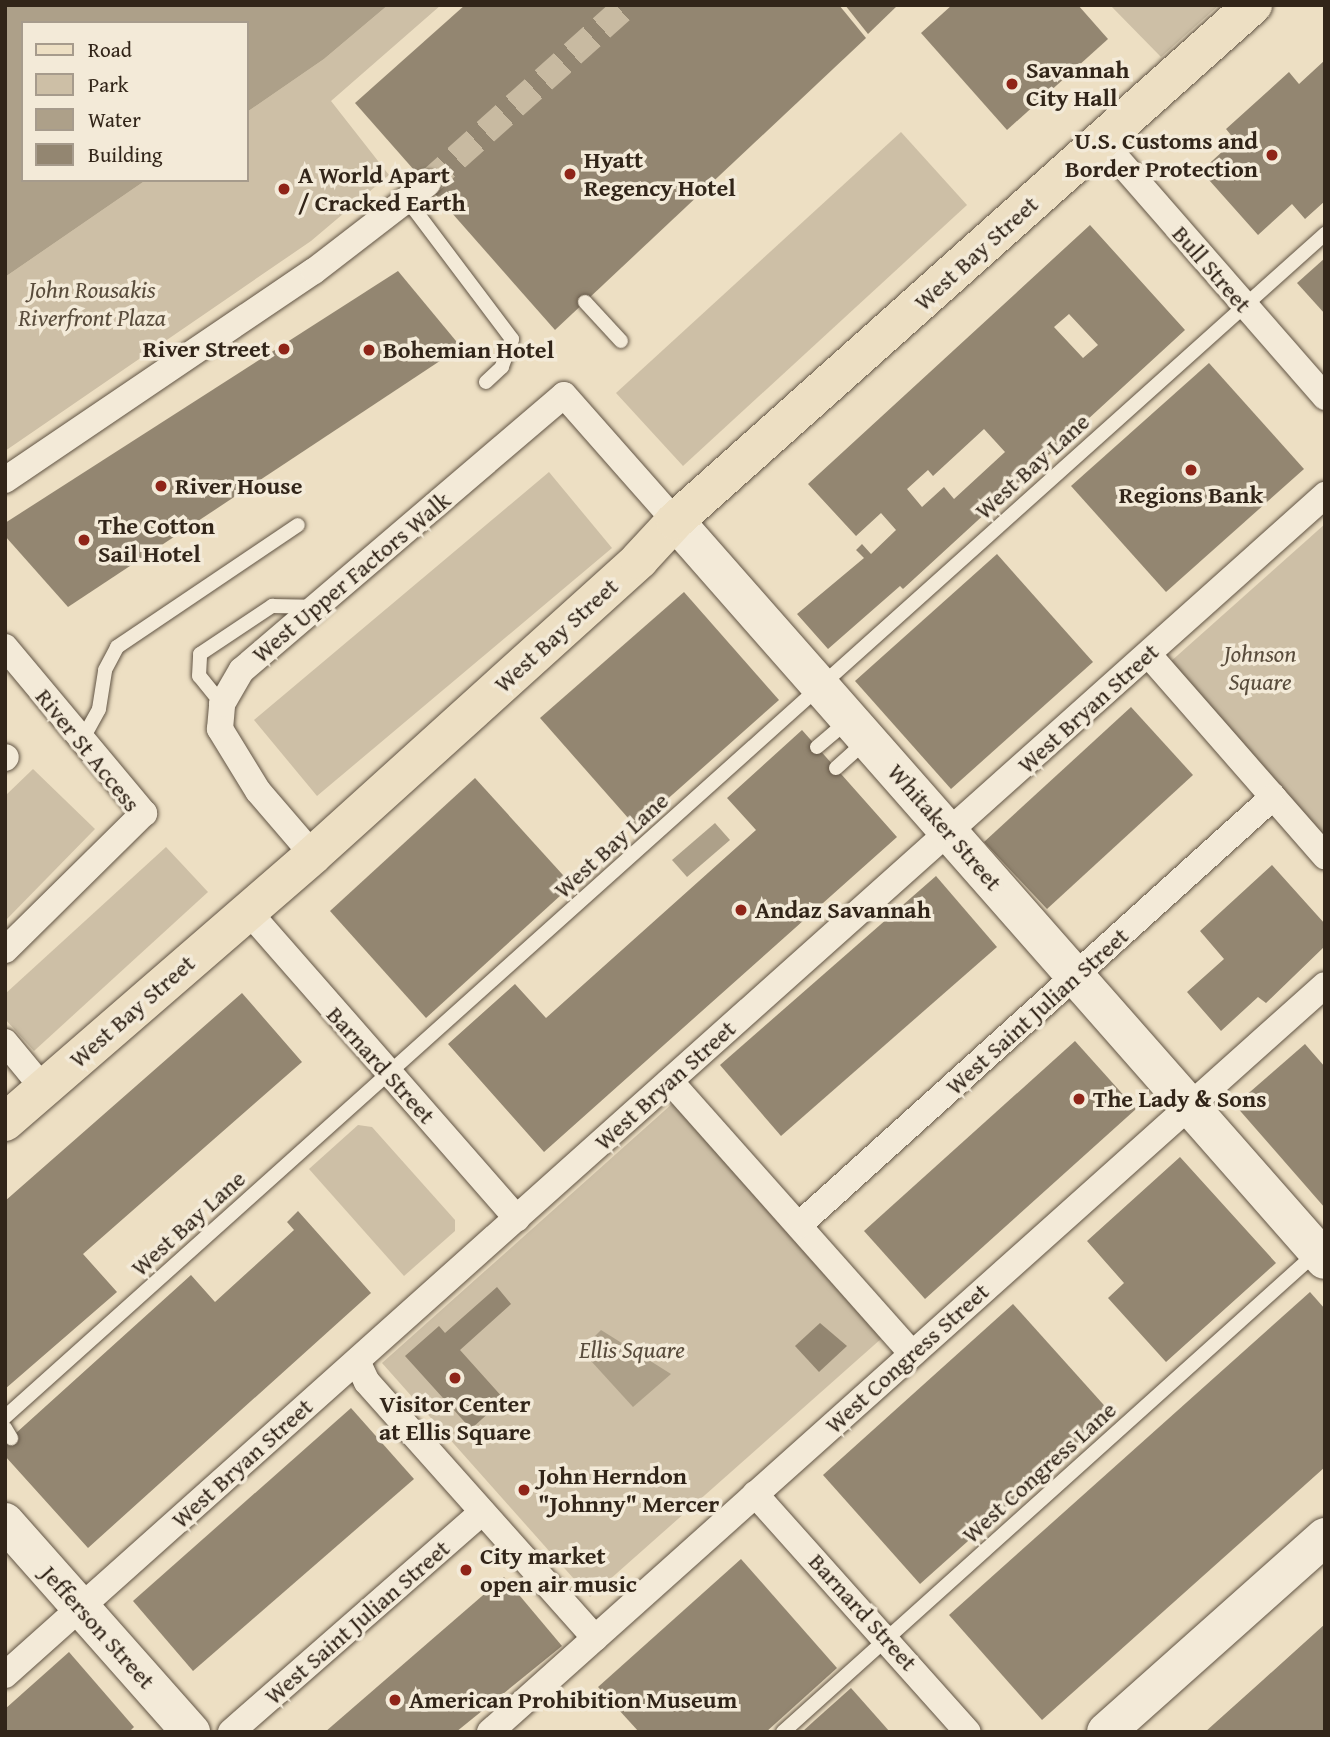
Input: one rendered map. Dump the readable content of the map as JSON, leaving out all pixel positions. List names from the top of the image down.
{
  "streets": {
    "main road": ["West Bay Street", "Whitaker Street", "Jefferson Street"],
    "street": [
      "Bull Street",
      "West Upper Factors Walk",
      "West Bryan Street",
      "River St Access",
      "West Saint Julian Street",
      "Barnard Street",
      "West Congress Street"
    ],
    "lane": ["West Bay Lane", "West Congress Lane"]
  },
  "crossings": [
    ["West Bay Street", "Bull Street"],
    ["West Bay Street", "Whitaker Street"],
    ["West Bay Street", "Barnard Street"],
    ["Bull Street", "West Bay Lane"],
    ["West Bay Lane", "Whitaker Street"],
    ["West Bay Lane", "Barnard Street"],
    ["West Upper Factors Walk", "Whitaker Street"],
    ["West Bryan Street", "Whitaker Street"],
    ["West Bryan Street", "Barnard Street"],
    ["West Bryan Street", "Jefferson Street"],
    ["Whitaker Street", "West Saint Julian Street"],
    ["Whitaker Street", "West Congress Street"],
    ["Whitaker Street", "West Congress Lane"],
    ["Barnard Street", "West Congress Street"],
    ["Barnard Street", "West Congress Lane"]
  ],
  "parks": ["John Rousakis Riverfront Plaza", "Johnson Square", "Ellis Square"],
  "places": [
    "Savannah City Hall",
    "U.S. Customs and Border Protection",
    "Hyatt Regency Hotel",
    "A World Apart / Cracked Earth",
    "River Street",
    "Bohemian Hotel",
    "Regions Bank",
    "River House",
    "The Cotton Sail Hotel",
    "Andaz Savannah",
    "The Lady & Sons",
    "Visitor Center at Ellis Square",
    "John Herndon \"Johnny\" Mercer",
    "City market open air music",
    "American Prohibition Museum"
  ],
  "legend": [
    "Road",
    "Park",
    "Water",
    "Building"
  ]
}
